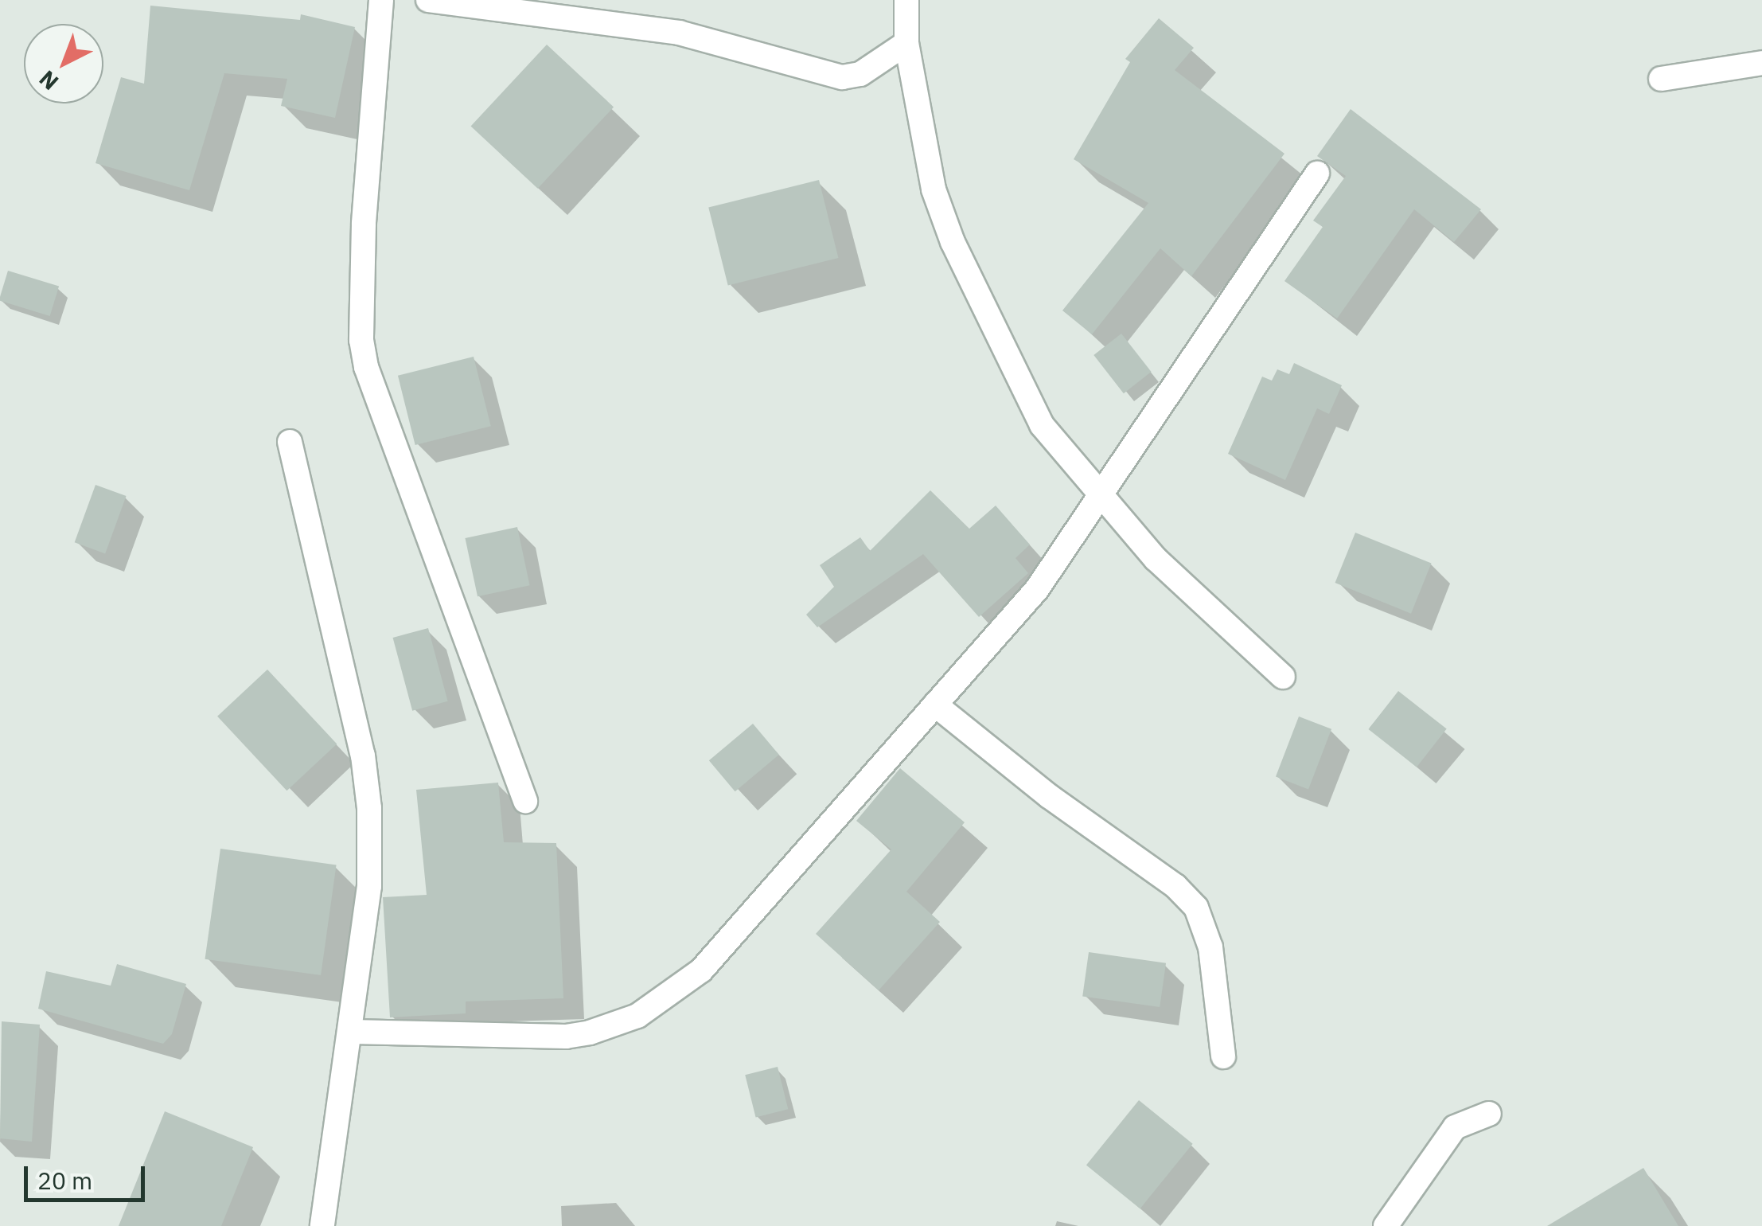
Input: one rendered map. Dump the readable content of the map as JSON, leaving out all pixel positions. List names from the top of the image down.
{
  "scale_bar": "20 m",
  "north": "bottom left"
}
